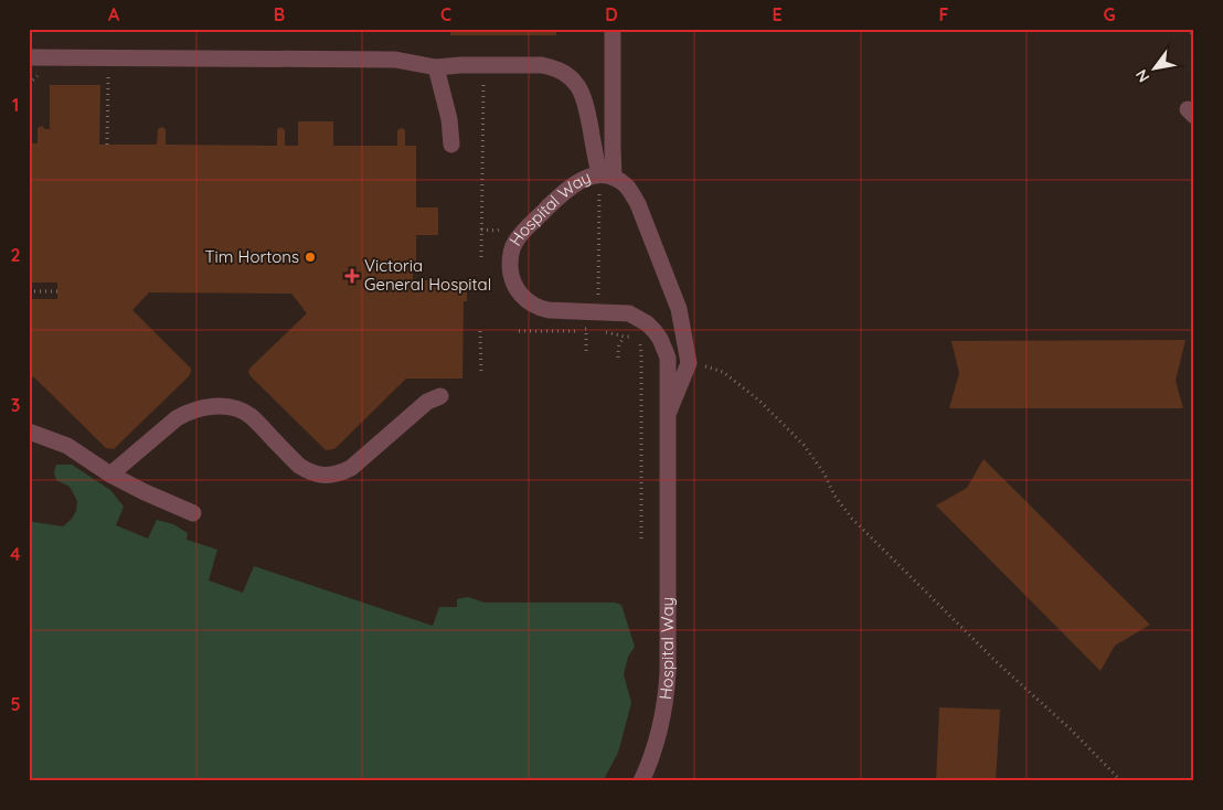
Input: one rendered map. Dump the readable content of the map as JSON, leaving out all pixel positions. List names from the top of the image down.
{
  "streets": {
    "street": ["Hospital Way"]
  },
  "places": {
    "other": ["Tim Hortons"],
    "health": ["Victoria General Hospital"]
  },
  "north": "bottom left",
  "grid": {
    "columns": [
      "A",
      "B",
      "C",
      "D",
      "E",
      "F",
      "G"
    ],
    "rows": [
      "1",
      "2",
      "3",
      "4",
      "5"
    ]
  }
}
